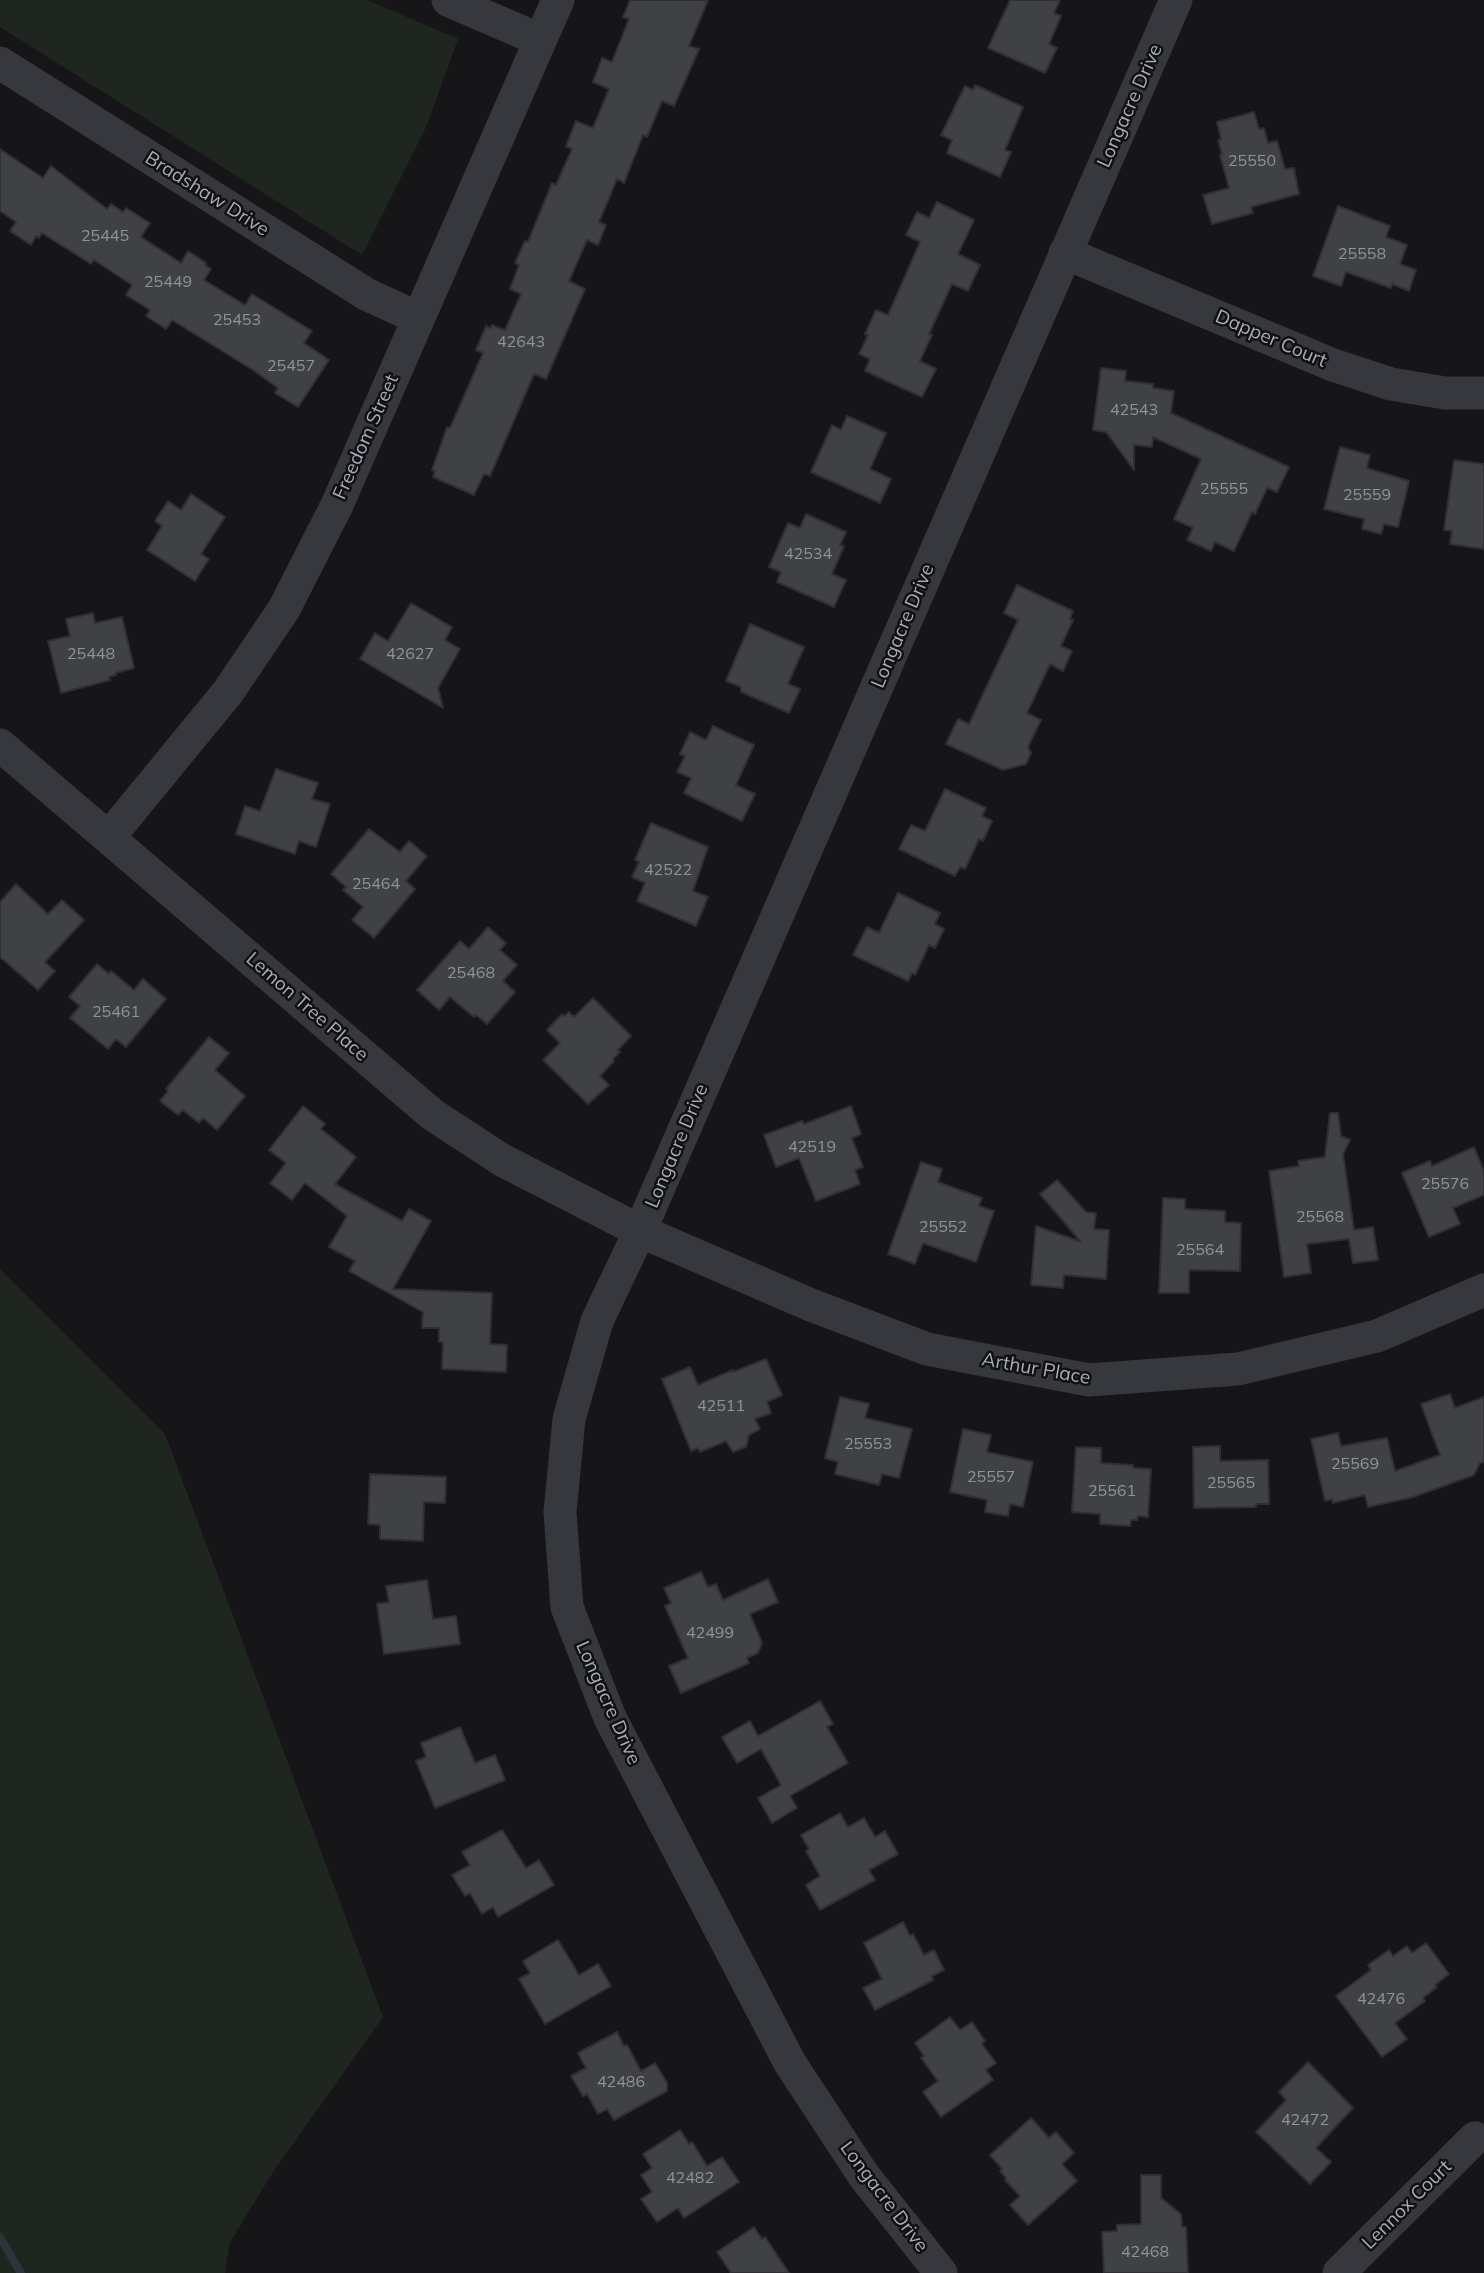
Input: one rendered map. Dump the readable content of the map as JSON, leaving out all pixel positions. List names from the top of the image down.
{
  "streets": {
    "street": [
      "Longacre Drive",
      "Bradshaw Drive",
      "Dapper Court",
      "Freedom Street",
      "Lemon Tree Place",
      "Arthur Place",
      "Lennox Court"
    ]
  },
  "crossings": [
    ["Longacre Drive", "Dapper Court"],
    ["Longacre Drive", "Lemon Tree Place"],
    ["Longacre Drive", "Arthur Place"],
    ["Bradshaw Drive", "Freedom Street"],
    ["Freedom Street", "Lemon Tree Place"],
    ["Lemon Tree Place", "Arthur Place"]
  ],
  "house_numbers": [
    "25550",
    "25445",
    "25558",
    "25449",
    "25453",
    "42643",
    "25457",
    "42543",
    "25555",
    "25559",
    "42534",
    "25448",
    "42627",
    "42522",
    "25464",
    "25468",
    "25461",
    "42519",
    "25576",
    "25568",
    "25552",
    "25564",
    "42511",
    "25553",
    "25569",
    "25557",
    "25565",
    "25561",
    "42499",
    "42476",
    "42486",
    "42472",
    "42482",
    "42468"
  ]
}
